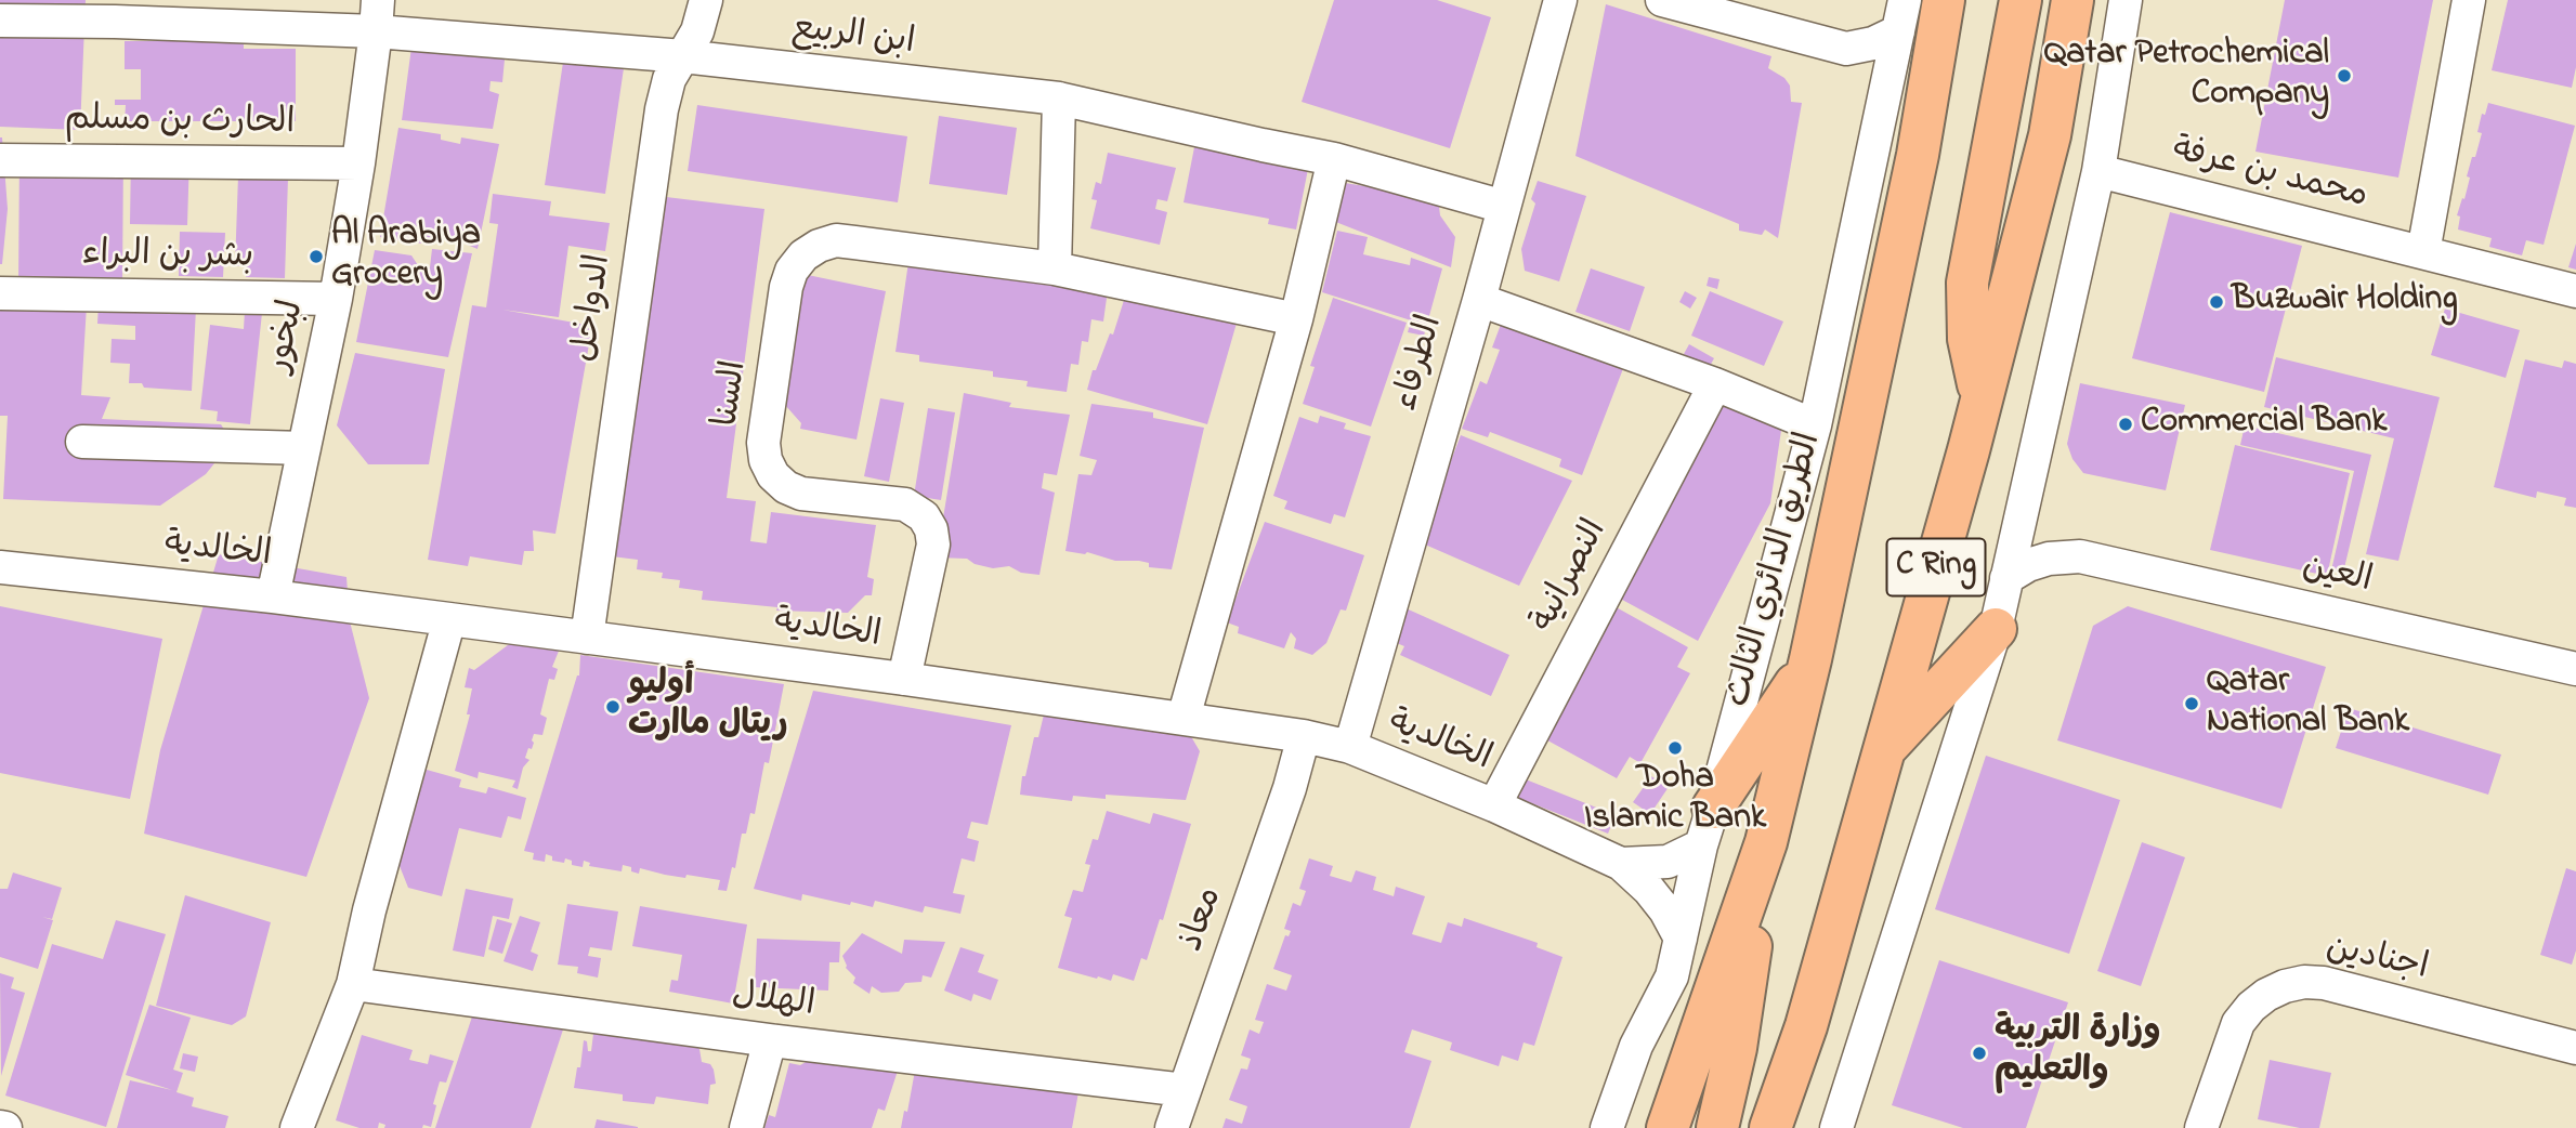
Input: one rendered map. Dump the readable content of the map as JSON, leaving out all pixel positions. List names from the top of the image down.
{
  "streets": {
    "highway": ["C Ring", "الطريق الدائري الثالث"],
    "street": [
      "ابن الربيع",
      "الحارث بن مسلم",
      "محمد بن عرفة",
      "بشر بن البراء",
      "الدواخل",
      "لبخور",
      "الطرفاء",
      "السنا",
      "الخالدية",
      "العين",
      "النصرانية",
      "معاذ",
      "اجنادين",
      "الهلال"
    ]
  },
  "crossings": [
    ["ابن الربيع", "الدواخل"],
    ["ابن الربيع", "لبخور"],
    ["ابن الربيع", "الطرفاء"],
    ["الحارث بن مسلم", "لبخور"],
    ["بشر بن البراء", "لبخور"],
    ["الدواخل", "الخالدية"],
    ["لبخور", "الخالدية"],
    ["الطرفاء", "الخالدية"],
    ["السنا", "الخالدية"],
    ["الخالدية", "الطريق الدائري الثالث"],
    ["الخالدية", "النصرانية"],
    ["الخالدية", "معاذ"],
    ["معاذ", "الهلال"]
  ],
  "places": [
    "Qatar Petrochemical Company",
    "Al Arabiya Grocery",
    "Buzwair Holding",
    "Commercial Bank",
    "Qatar National Bank",
    "أوليو ريتال ماارت",
    "Doha Islamic Bank",
    "وزارة التربية والتعليم"
  ]
}
